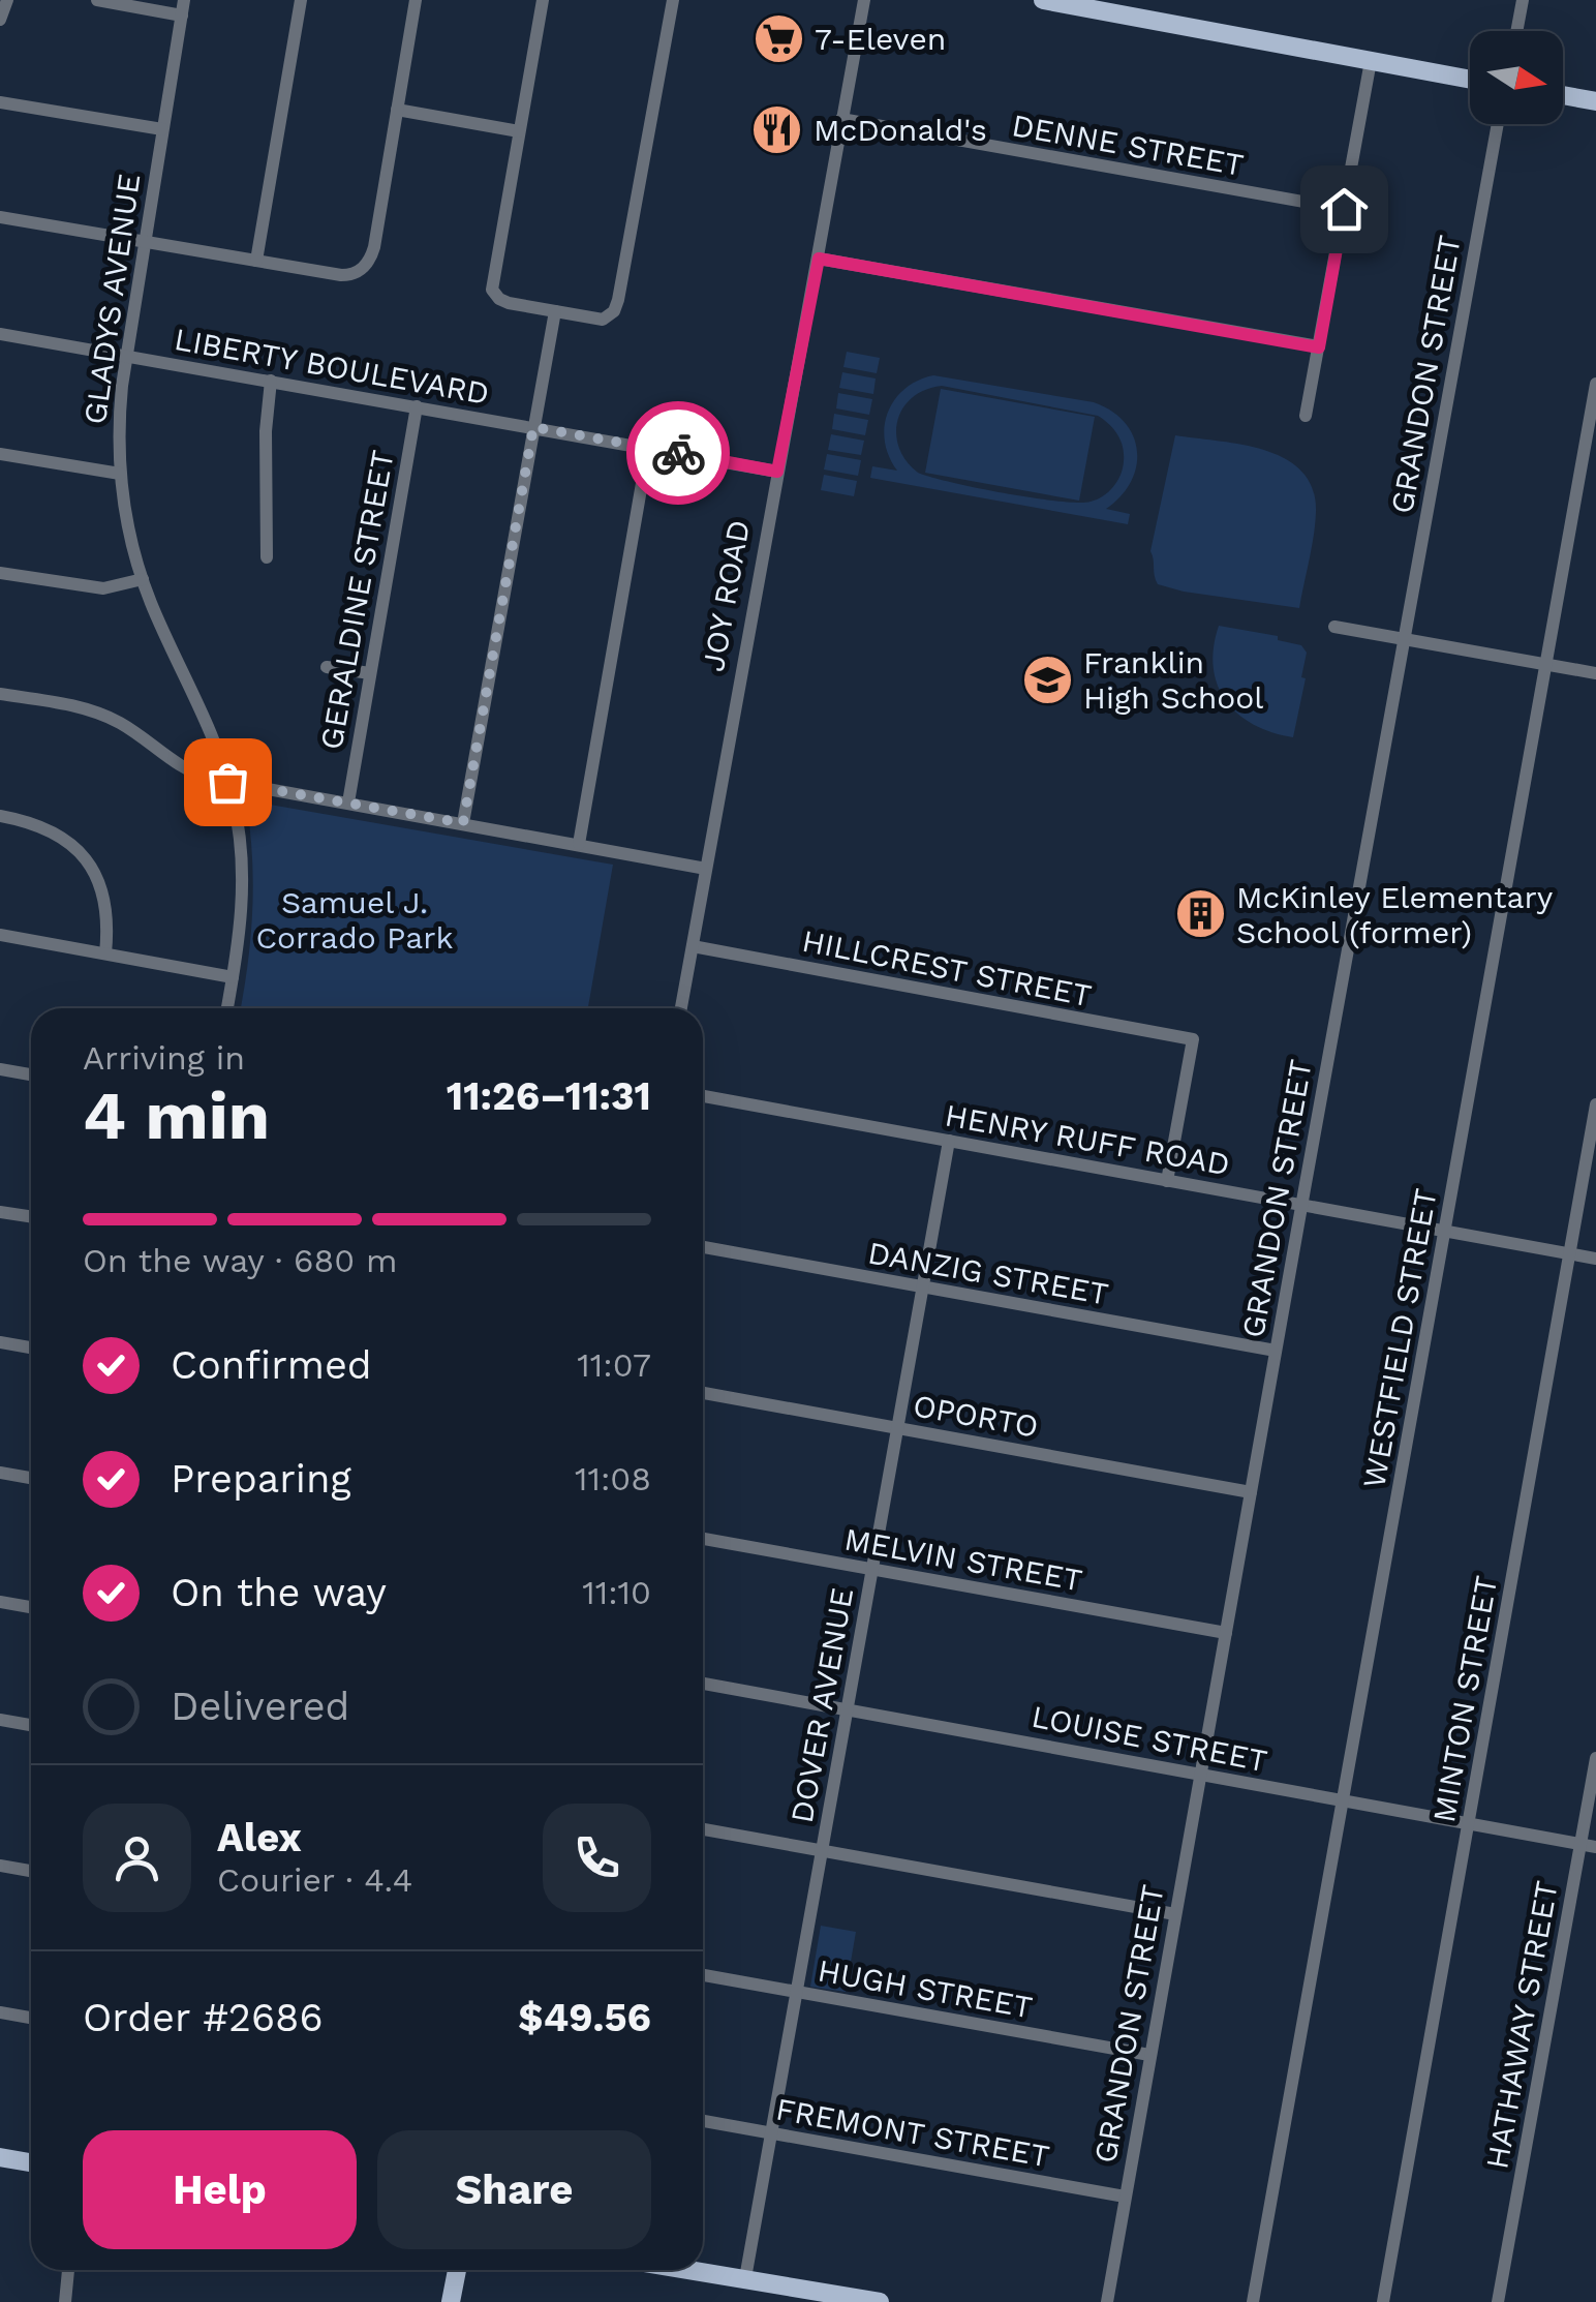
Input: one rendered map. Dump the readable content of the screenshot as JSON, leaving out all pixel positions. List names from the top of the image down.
{
  "streets": {
    "street": [
      "DENNE STREET",
      "GLADYS AVENUE",
      "LIBERTY BOULEVARD",
      "GRANDON STREET",
      "JOY ROAD",
      "GERALDINE STREET",
      "HILLCREST STREET",
      "HENRY RUFF ROAD",
      "DANZIG STREET",
      "WESTFIELD STREET",
      "OPORTO",
      "MELVIN STREET",
      "MINTON STREET",
      "DOVER AVENUE",
      "LOUISE STREET",
      "HUGH STREET",
      "HATHAWAY STREET",
      "FREMONT STREET"
    ]
  },
  "crossings": [
    ["DENNE STREET", "JOY ROAD"],
    ["GLADYS AVENUE", "LIBERTY BOULEVARD"],
    ["LIBERTY BOULEVARD", "JOY ROAD"],
    ["LIBERTY BOULEVARD", "GERALDINE STREET"],
    ["GRANDON STREET", "HENRY RUFF ROAD"],
    ["GRANDON STREET", "DANZIG STREET"],
    ["GRANDON STREET", "OPORTO"],
    ["GRANDON STREET", "MELVIN STREET"],
    ["GRANDON STREET", "LOUISE STREET"],
    ["GRANDON STREET", "HUGH STREET"],
    ["GRANDON STREET", "FREMONT STREET"],
    ["JOY ROAD", "HILLCREST STREET"],
    ["HILLCREST STREET", "HENRY RUFF ROAD"],
    ["HENRY RUFF ROAD", "WESTFIELD STREET"],
    ["HENRY RUFF ROAD", "MINTON STREET"],
    ["HENRY RUFF ROAD", "DOVER AVENUE"],
    ["DANZIG STREET", "DOVER AVENUE"],
    ["WESTFIELD STREET", "LOUISE STREET"],
    ["OPORTO", "DOVER AVENUE"],
    ["MELVIN STREET", "DOVER AVENUE"],
    ["MINTON STREET", "LOUISE STREET"],
    ["DOVER AVENUE", "LOUISE STREET"],
    ["DOVER AVENUE", "HUGH STREET"],
    ["DOVER AVENUE", "FREMONT STREET"],
    ["LOUISE STREET", "HATHAWAY STREET"]
  ],
  "parks": ["Samuel J. Corrado Park"],
  "places": {
    "supermarket": ["7-Eleven"],
    "restaurant": ["McDonald's"],
    "school or university": ["Franklin High School"],
    "building": ["McKinley Elementary School (former)"]
  },
  "north": "right",
  "page": {
    "heading": ["4 min", "Arriving in", "11:26–11:31"],
    "panel": [
      "Alex",
      "Courier · 4.4",
      "Order #2686",
      "$49.56"
    ],
    "bar": "On the way · 680 m",
    "list": [
      ["Confirmed", "11:07"],
      ["Preparing", "11:08"],
      ["On the way", "11:10"],
      "Delivered"
    ],
    "buttons": ["Help", "Share"]
  }
}
